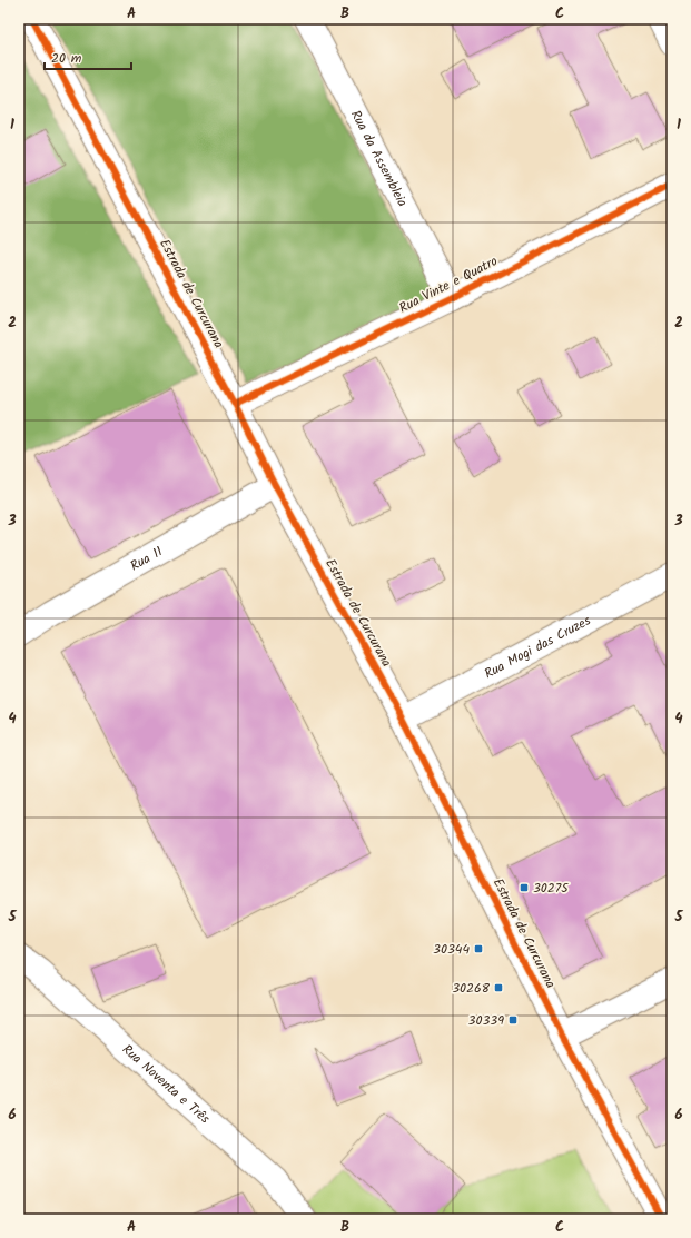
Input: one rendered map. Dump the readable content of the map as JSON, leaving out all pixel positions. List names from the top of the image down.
{
  "streets": {
    "street": [
      "Rua da Assembleia",
      "Rua Vinte e Quatro",
      "Estrada de Curcurana",
      "Rua 11",
      "Rua Mogi das Cruzes",
      "Rua Noventa e Três"
    ]
  },
  "crossings": [
    ["Rua da Assembleia", "Rua Vinte e Quatro"],
    ["Rua Vinte e Quatro", "Estrada de Curcurana"],
    ["Estrada de Curcurana", "Rua 11"],
    ["Estrada de Curcurana", "Rua Mogi das Cruzes"]
  ],
  "places": {
    "transit": [
      "30275",
      "30344",
      "30268",
      "30339"
    ]
  },
  "scale_bar": "20 m",
  "grid": {
    "columns": ["A", "B", "C"],
    "rows": [
      "1",
      "2",
      "3",
      "4",
      "5",
      "6"
    ]
  }
}
